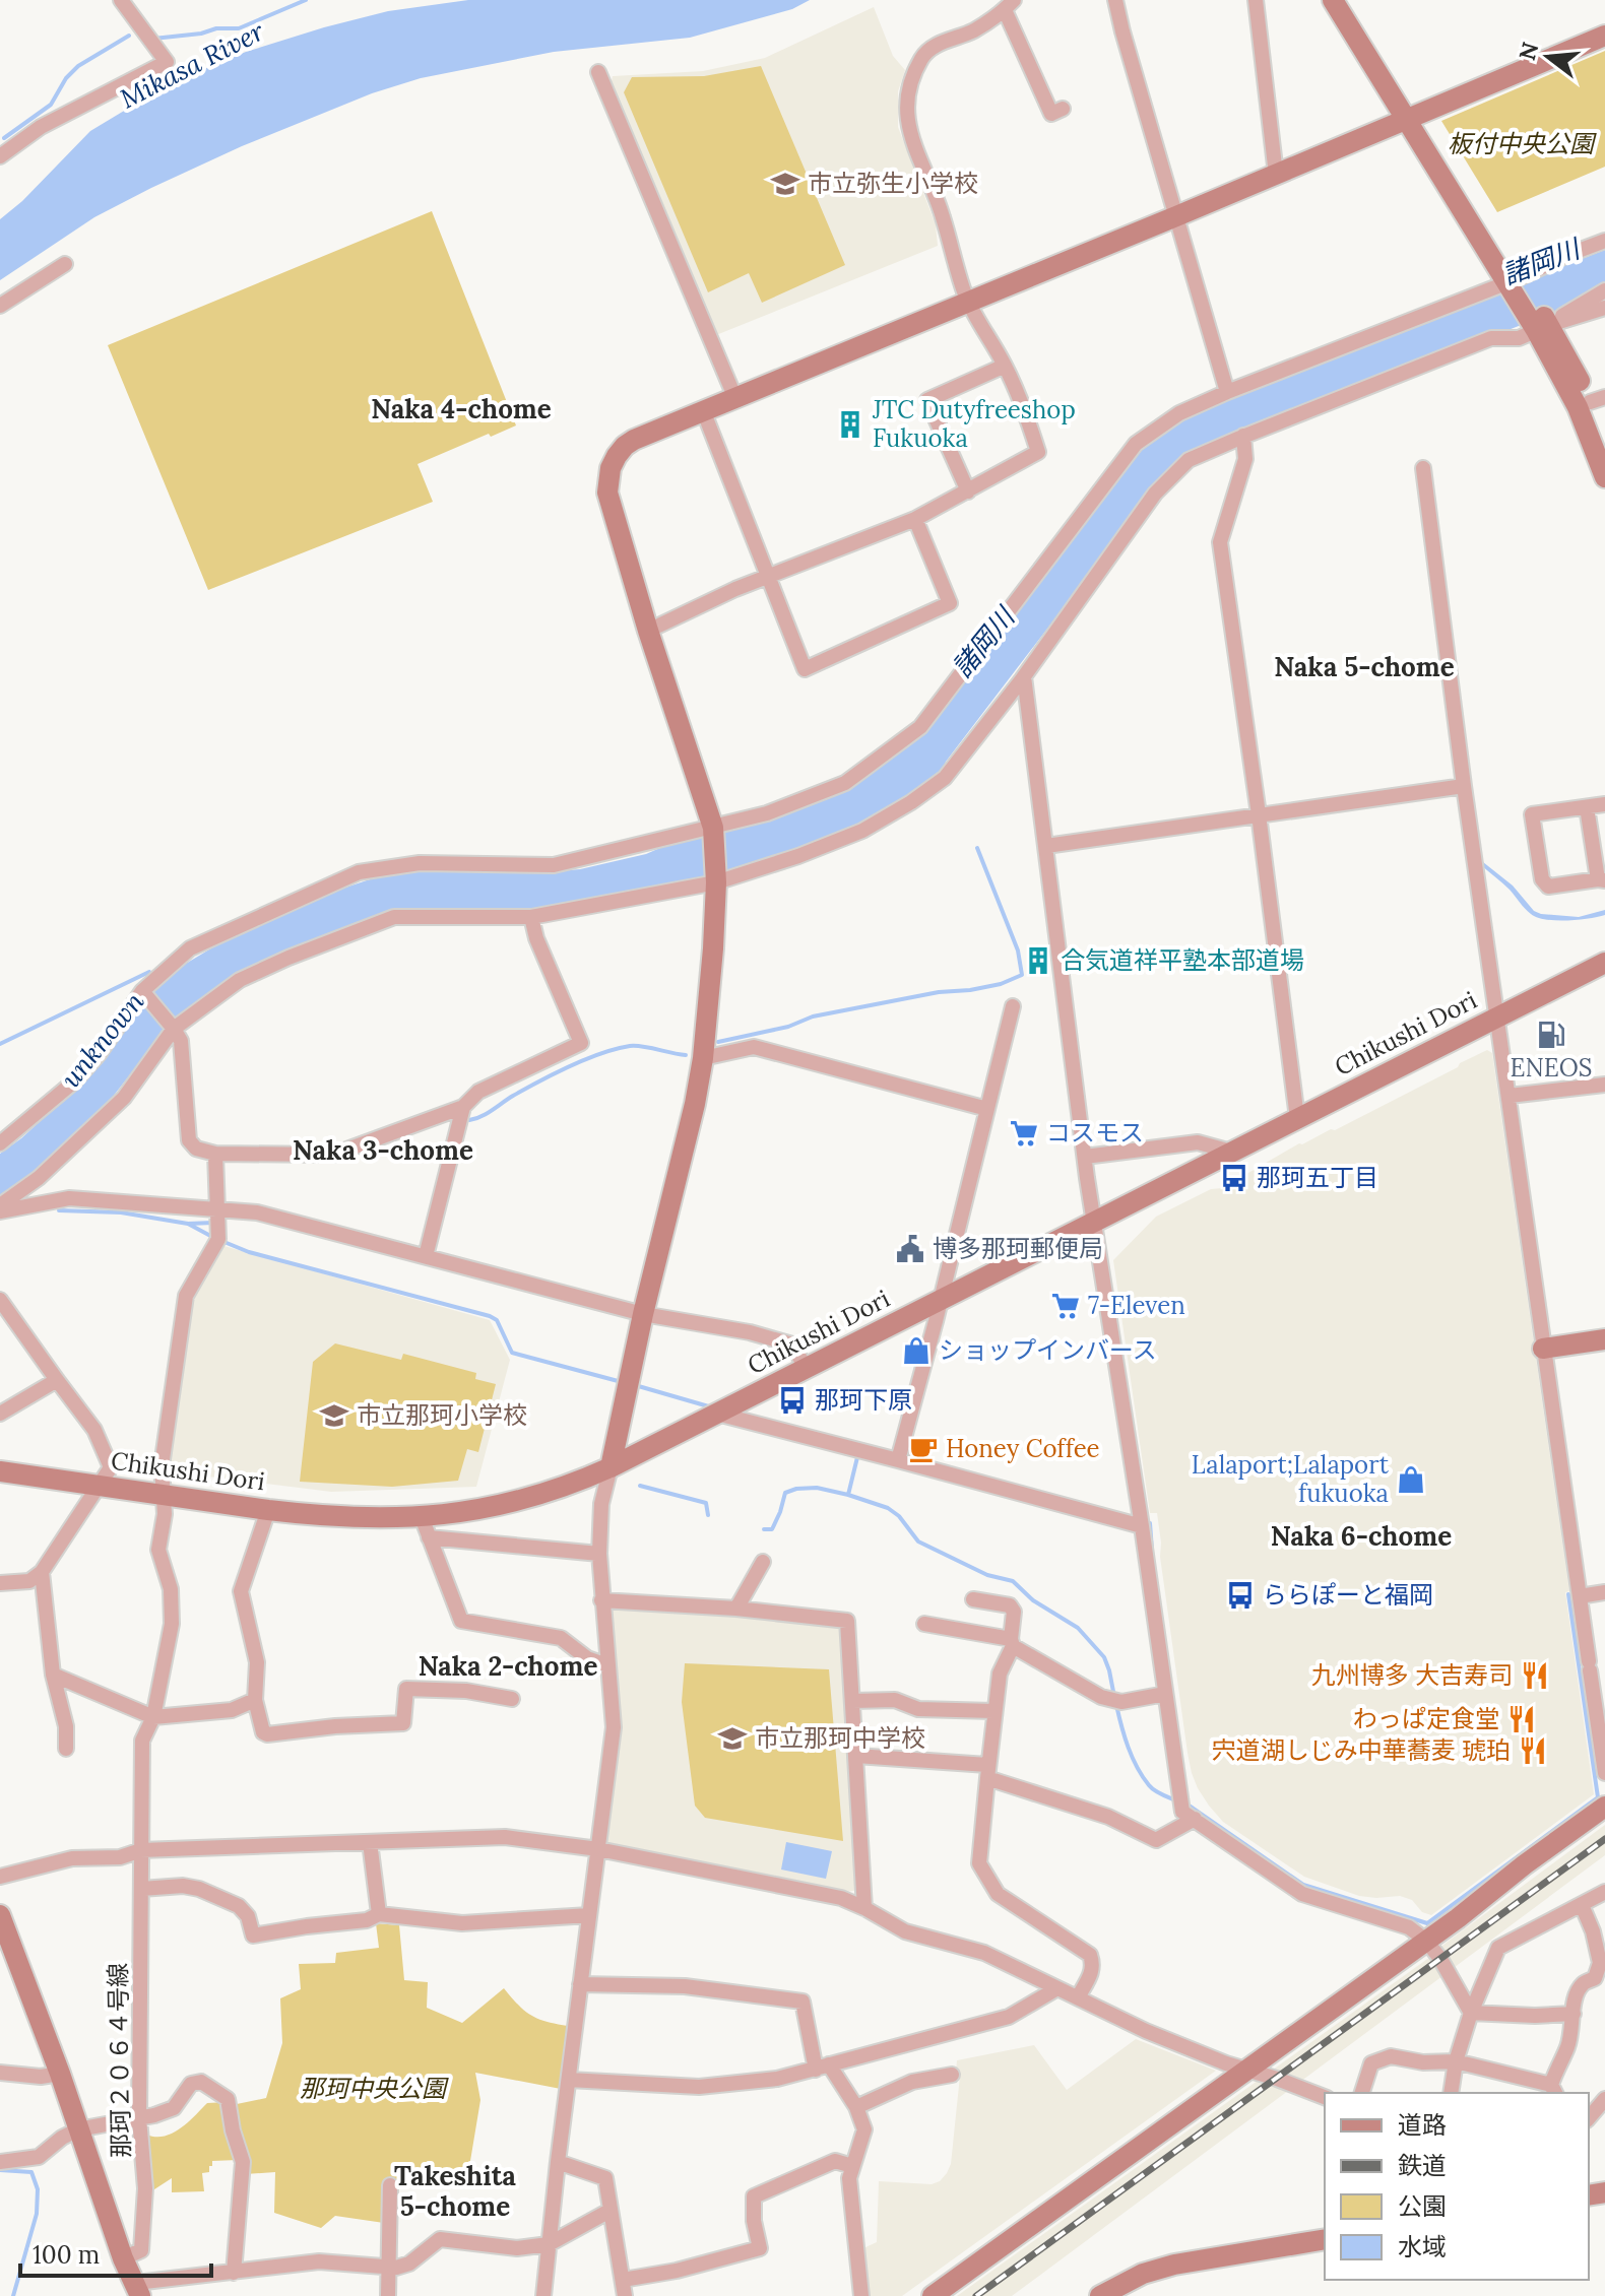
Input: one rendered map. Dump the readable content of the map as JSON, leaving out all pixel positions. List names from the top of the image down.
{
  "streets": {
    "street": ["Chikushi Dori", "那珂２０６４号線"]
  },
  "crossings": [
    ["Chikushi Dori", "那珂２０６４号線"]
  ],
  "districts": [
    "Naka 4-chome",
    "Naka 5-chome",
    "Naka 3-chome",
    "Naka 6-chome",
    "Naka 2-chome",
    "Takeshita 5-chome"
  ],
  "water": ["Mikasa River", "諸岡川", "unknown"],
  "parks": ["板付中央公園", "那珂中央公園"],
  "places": {
    "school or university": ["市立弥生小学校", "市立那珂小学校", "市立那珂中学校"],
    "building": ["JTC Dutyfreeshop Fukuoka", "合気道祥平塾本部道場"],
    "fuel station": ["ENEOS"],
    "supermarket": ["コスモス", "7-Eleven"],
    "bus stop": ["那珂五丁目", "那珂下原", "ららぽーと福岡"],
    "public building": ["博多那珂郵便局"],
    "shop": ["ショップインバース", "Lalaport;Lalaport fukuoka"],
    "cafe": ["Honey Coffee"],
    "restaurant": ["九州博多 大吉寿司", "わっぱ定食堂", "宍道湖しじみ中華蕎麦 琥珀"]
  },
  "legend": [
    "道路",
    "鉄道",
    "公園",
    "水域"
  ],
  "scale_bar": "100 m",
  "north": "left"
}
